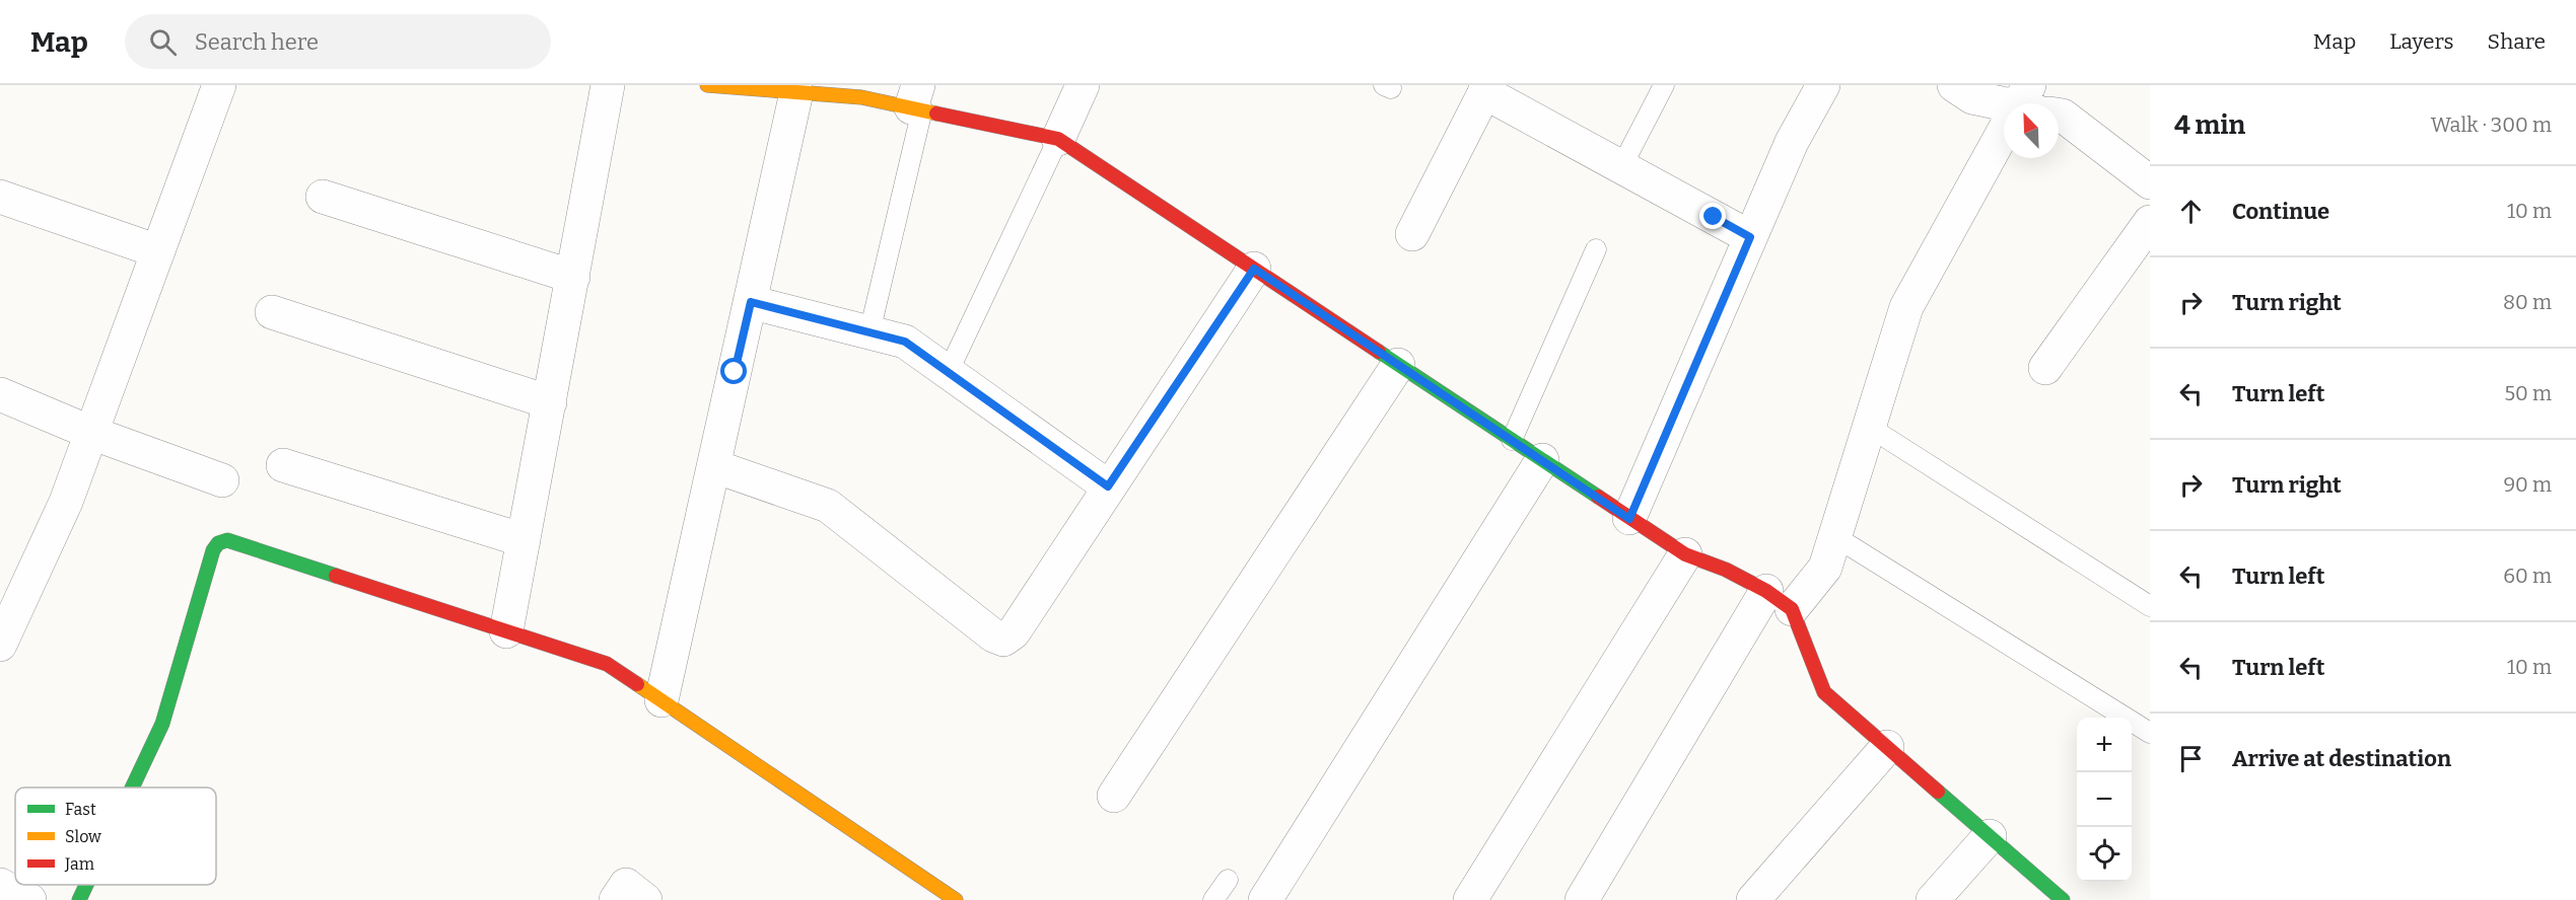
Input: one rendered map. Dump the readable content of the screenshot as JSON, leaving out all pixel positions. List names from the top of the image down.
{
  "legend": ["Fast", "Slow", "Jam"],
  "north": "top left",
  "page": {
    "header": "Map",
    "search": "Search here",
    "nav": ["Map", "Layers", "Share"],
    "heading": ["4 min", "Walk · 300 m"],
    "list": [
      ["Continue", "10 m"],
      ["Turn right", "80 m"],
      ["Turn left", "50 m"],
      ["Turn right", "90 m"],
      ["Turn left", "60 m"],
      ["Turn left", "10 m"],
      "Arrive at destination"
    ],
    "map_buttons": ["+", "−"]
  }
}
